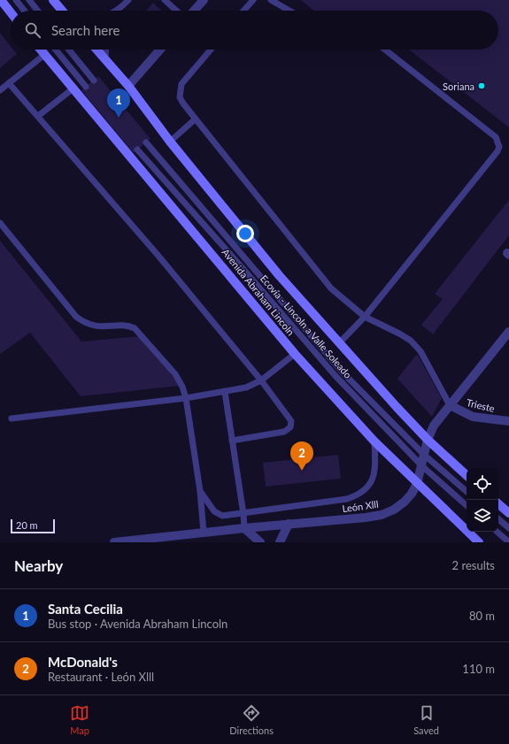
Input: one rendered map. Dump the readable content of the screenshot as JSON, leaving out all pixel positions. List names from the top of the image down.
{
  "streets": {
    "main road": ["Avenida Abraham Lincoln"],
    "street": ["Trieste", "León Xlll"],
    "lane": ["Ecovía - Lincoln a Valle Soleado"]
  },
  "crossings": [
    ["Avenida Abraham Lincoln", "León Xlll"],
    ["Ecovía - Lincoln a Valle Soleado", "León Xlll"],
    ["Trieste", "León Xlll"]
  ],
  "places": ["Soriana"],
  "scale_bar": "20 m",
  "page": {
    "search": "Search here",
    "pins": ["1", "2"],
    "scale": "20 m",
    "heading": ["Nearby", "2 results"],
    "list": [
      {
        "mark": "1",
        "name": "Santa Cecilia",
        "note": "Bus stop · Avenida Abraham Lincoln",
        "value": "80 m"
      },
      {
        "mark": "2",
        "name": "McDonald's",
        "note": "Restaurant · León Xlll",
        "value": "110 m"
      }
    ],
    "nav": ["Map", "Directions", "Saved"]
  }
}
